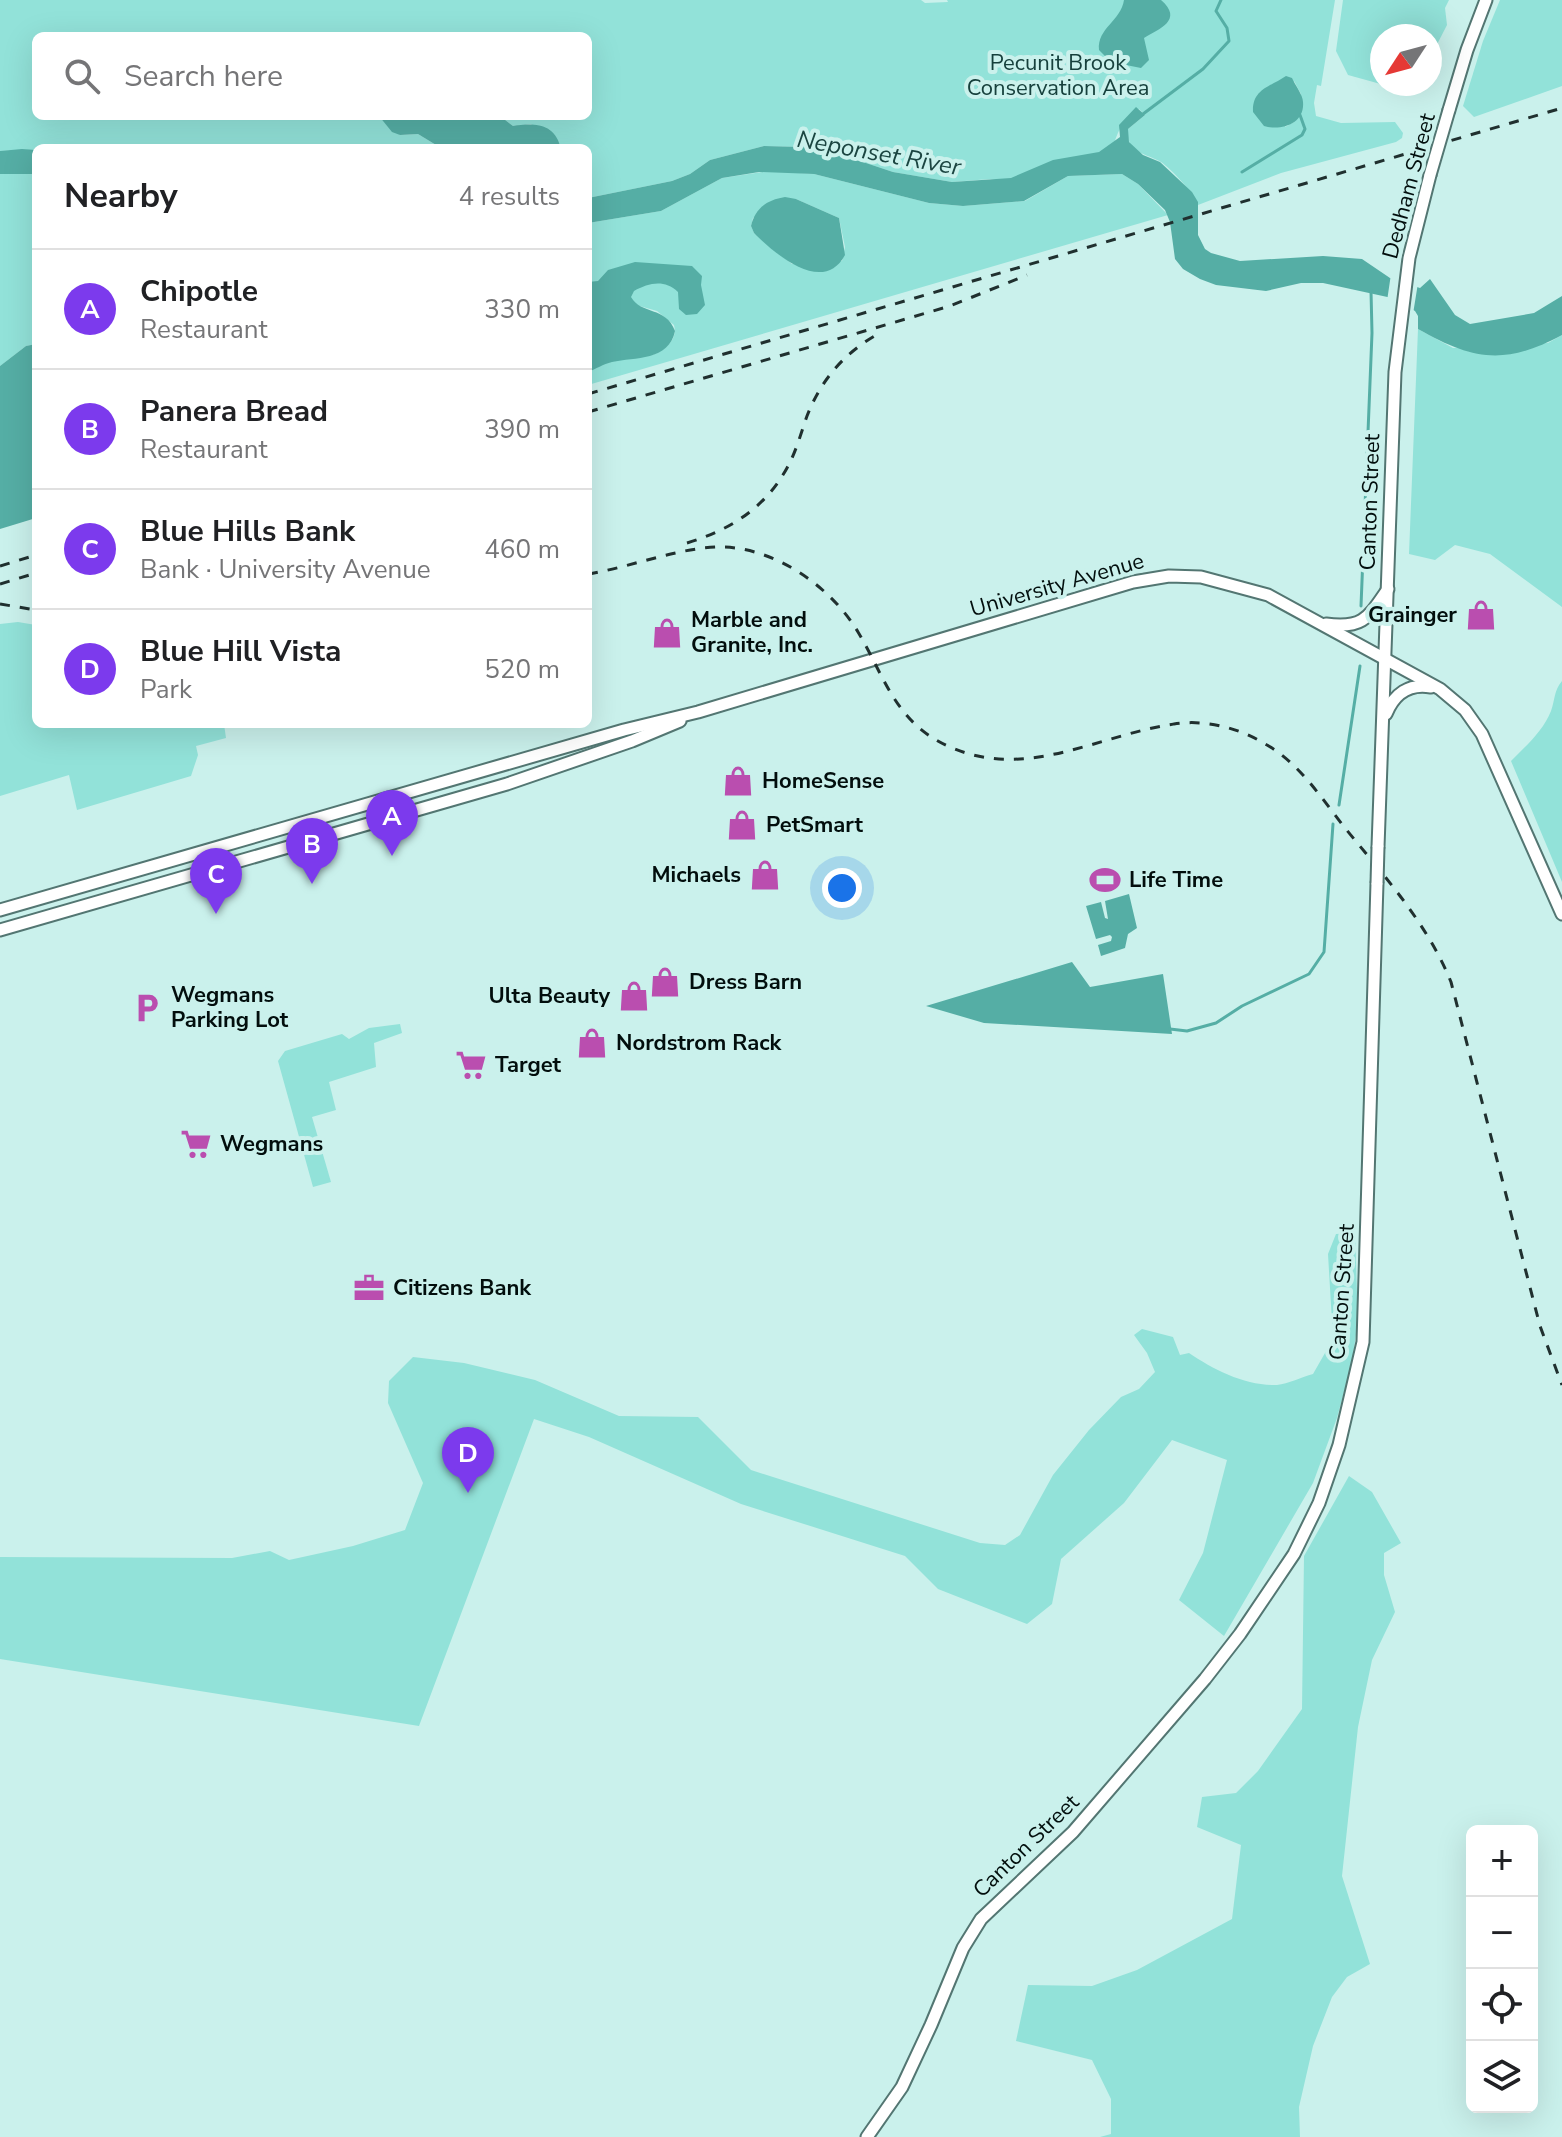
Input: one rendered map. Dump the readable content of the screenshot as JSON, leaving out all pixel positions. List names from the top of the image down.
{
  "streets": {
    "main road": ["Dedham Street", "Canton Street", "University Avenue"]
  },
  "crossings": [
    ["Dedham Street", "Canton Street"],
    ["Canton Street", "University Avenue"]
  ],
  "water": ["Neponset River"],
  "parks": ["Pecunit Brook Conservation Area"],
  "places": {
    "shop": [
      "Grainger",
      "Marble and Granite, Inc.",
      "HomeSense",
      "PetSmart",
      "Michaels",
      "Dress Barn",
      "Ulta Beauty",
      "Nordstrom Rack"
    ],
    "sports": ["Life Time"],
    "parking": ["Wegmans Parking Lot"],
    "supermarket": ["Target", "Wegmans"],
    "office": ["Citizens Bank"]
  },
  "north": "bottom left",
  "page": {
    "search": "Search here",
    "heading": ["Nearby", "4 results"],
    "list": [
      {
        "mark": "A",
        "name": "Chipotle",
        "note": "Restaurant",
        "value": "330 m"
      },
      {
        "mark": "B",
        "name": "Panera Bread",
        "note": "Restaurant",
        "value": "390 m"
      },
      {
        "mark": "C",
        "name": "Blue Hills Bank",
        "note": "Bank · University Avenue",
        "value": "460 m"
      },
      {
        "mark": "D",
        "name": "Blue Hill Vista",
        "note": "Park",
        "value": "520 m"
      }
    ],
    "pins": [
      "A",
      "B",
      "C",
      "D"
    ],
    "map_buttons": ["+", "−"]
  }
}
